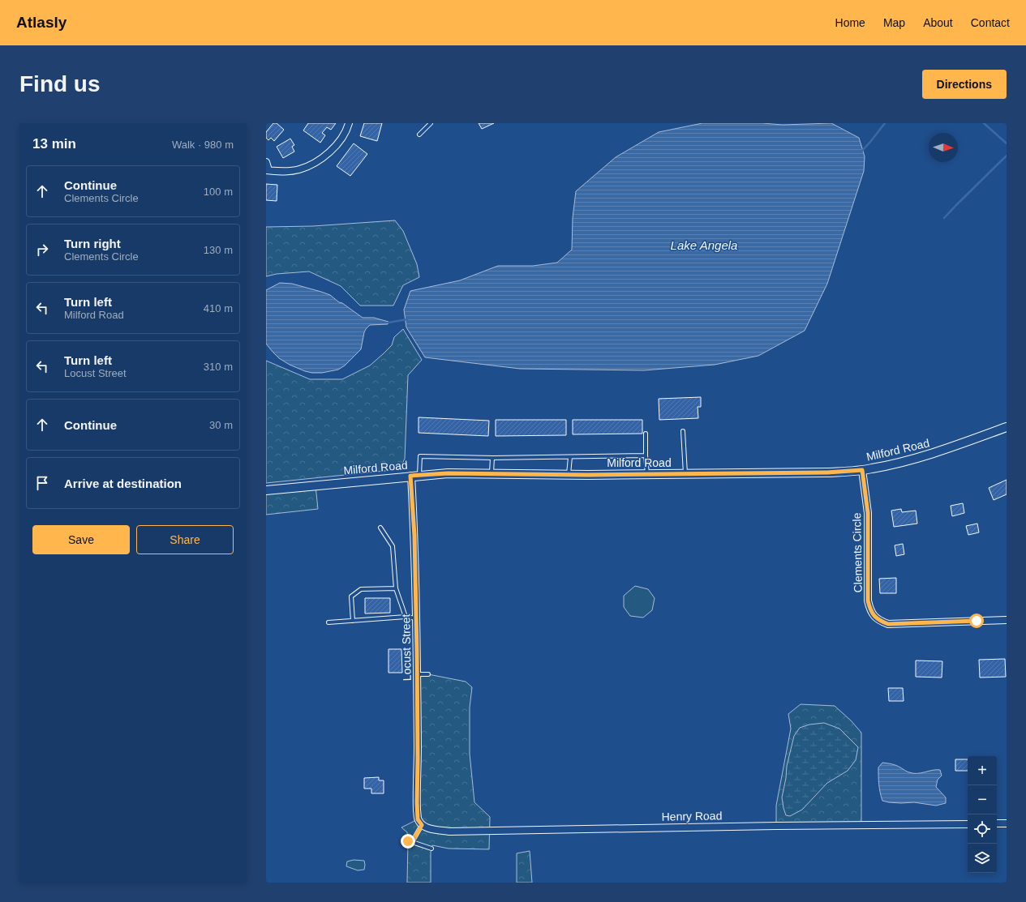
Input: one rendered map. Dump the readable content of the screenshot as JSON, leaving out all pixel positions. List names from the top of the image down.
{
  "streets": {
    "street": [
      "Milford Road",
      "Clements Circle",
      "Locust Street",
      "Henry Road"
    ]
  },
  "crossings": [
    ["Milford Road", "Clements Circle"],
    ["Milford Road", "Locust Street"],
    ["Locust Street", "Henry Road"]
  ],
  "water": ["Lake Angela"],
  "north": "right",
  "page": {
    "header": "Atlasly",
    "nav": [
      "Home",
      "Map",
      "About",
      "Contact"
    ],
    "buttons": [
      "Directions",
      ["Save", "Share"]
    ],
    "title": "Find us",
    "heading": ["13 min", "Walk · 980 m"],
    "list": [
      ["Continue", "Clements Circle", "100 m"],
      ["Turn right", "Clements Circle", "130 m"],
      ["Turn left", "Milford Road", "410 m"],
      ["Turn left", "Locust Street", "310 m"],
      ["Continue", "30 m"],
      "Arrive at destination"
    ],
    "map_buttons": ["+", "−"]
  }
}
